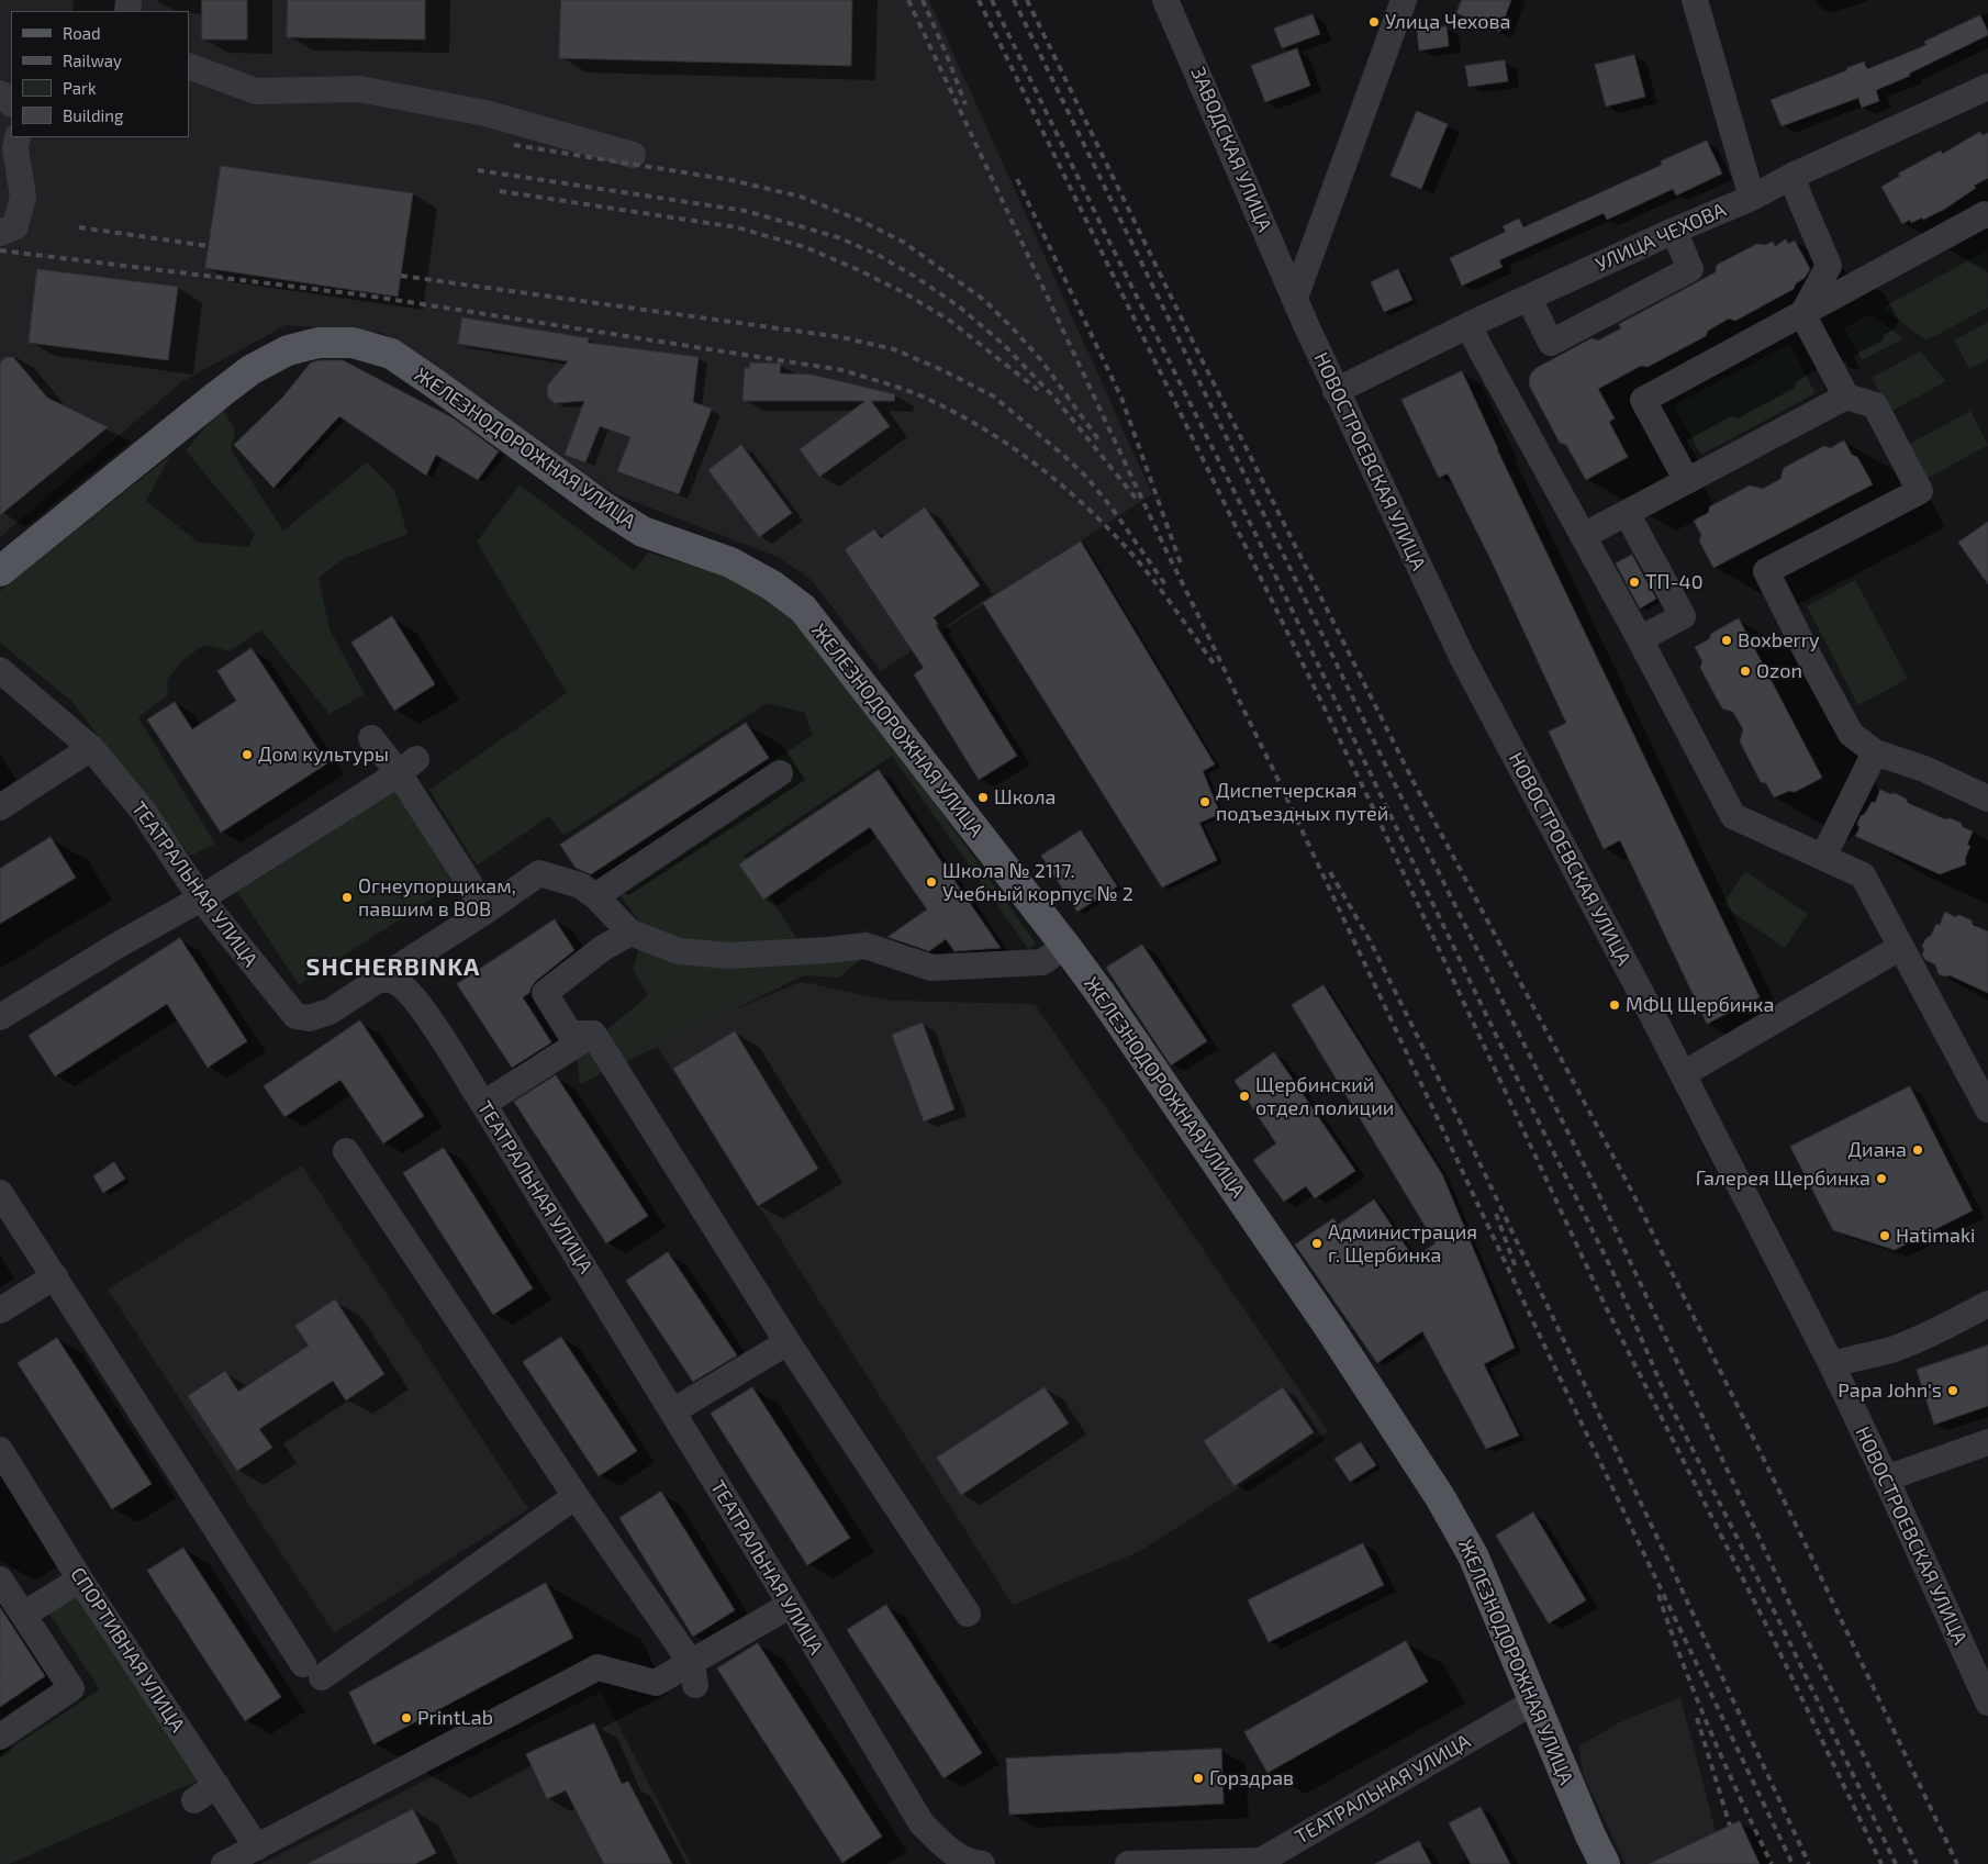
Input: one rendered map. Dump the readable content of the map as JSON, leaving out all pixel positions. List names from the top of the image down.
{
  "streets": {
    "main road": ["ЖЕЛЕЗНОДОРОЖНАЯ УЛИЦА"],
    "street": [
      "ЗАВОДСКАЯ УЛИЦА",
      "УЛИЦА ЧЕХОВА",
      "НОВОСТРОЕВСКАЯ УЛИЦА",
      "ТЕАТРАЛЬНАЯ УЛИЦА",
      "СПОРТИВНАЯ УЛИЦА"
    ]
  },
  "crossings": [
    ["ЗАВОДСКАЯ УЛИЦА", "НОВОСТРОЕВСКАЯ УЛИЦА"],
    ["УЛИЦА ЧЕХОВА", "НОВОСТРОЕВСКАЯ УЛИЦА"],
    ["ЖЕЛЕЗНОДОРОЖНАЯ УЛИЦА", "ТЕАТРАЛЬНАЯ УЛИЦА"]
  ],
  "districts": ["SHCHERBINKA"],
  "places": [
    "Улица Чехова",
    "ТП-40",
    "Boxberry",
    "Ozon",
    "Дом культуры",
    "Школа",
    "Диспетчерская подъездных путей",
    "Школа № 2117. Учебный корпус № 2",
    "Огнеупорщикам, павшим в ВОВ",
    "МФЦ Щербинка",
    "Щербинский отдел полиции",
    "Диана",
    "Галерея Щербинка",
    "Hatimaki",
    "Администрация г. Щербинка",
    "Papa John's",
    "PrintLab",
    "Горздрав"
  ],
  "legend": [
    "Road",
    "Railway",
    "Park",
    "Building"
  ]
}
